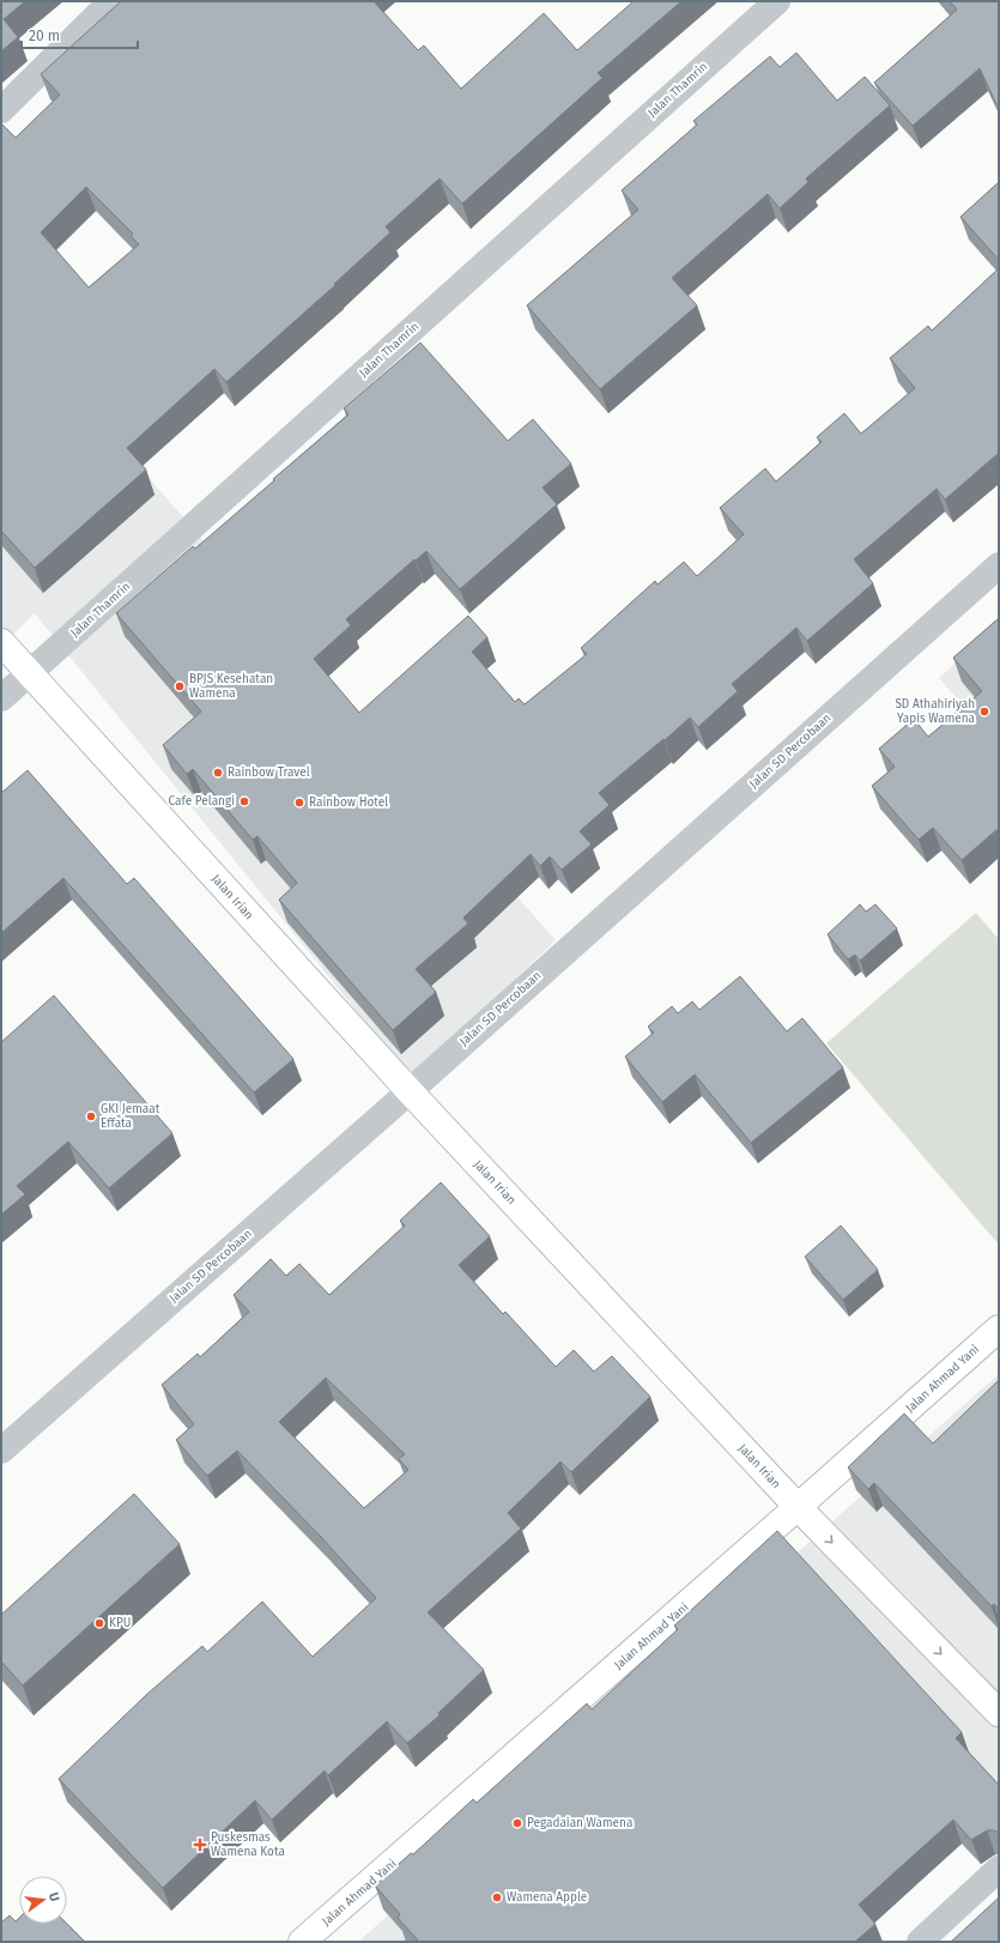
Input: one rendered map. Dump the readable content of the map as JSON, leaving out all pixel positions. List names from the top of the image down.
{
  "streets": {
    "main road": ["Jalan Irian", "Jalan Ahmad Yani"],
    "street": ["Jalan Thamrin", "Jalan SD Percobaan"]
  },
  "crossings": [
    ["Jalan Thamrin", "Jalan Irian"],
    ["Jalan SD Percobaan", "Jalan Irian"],
    ["Jalan Irian", "Jalan Ahmad Yani"]
  ],
  "places": {
    "other": [
      "BPJS Kesehatan Wamena",
      "SD Athahiriyah Yapis Wamena",
      "Rainbow Travel",
      "Cafe Pelangi",
      "Rainbow Hotel",
      "GKI Jemaat Effata",
      "KPU",
      "Pegadaian Wamena",
      "Wamena Apple"
    ],
    "health": ["Puskesmas Wamena Kota"]
  },
  "scale_bar": "20 m",
  "north": "right"
}
